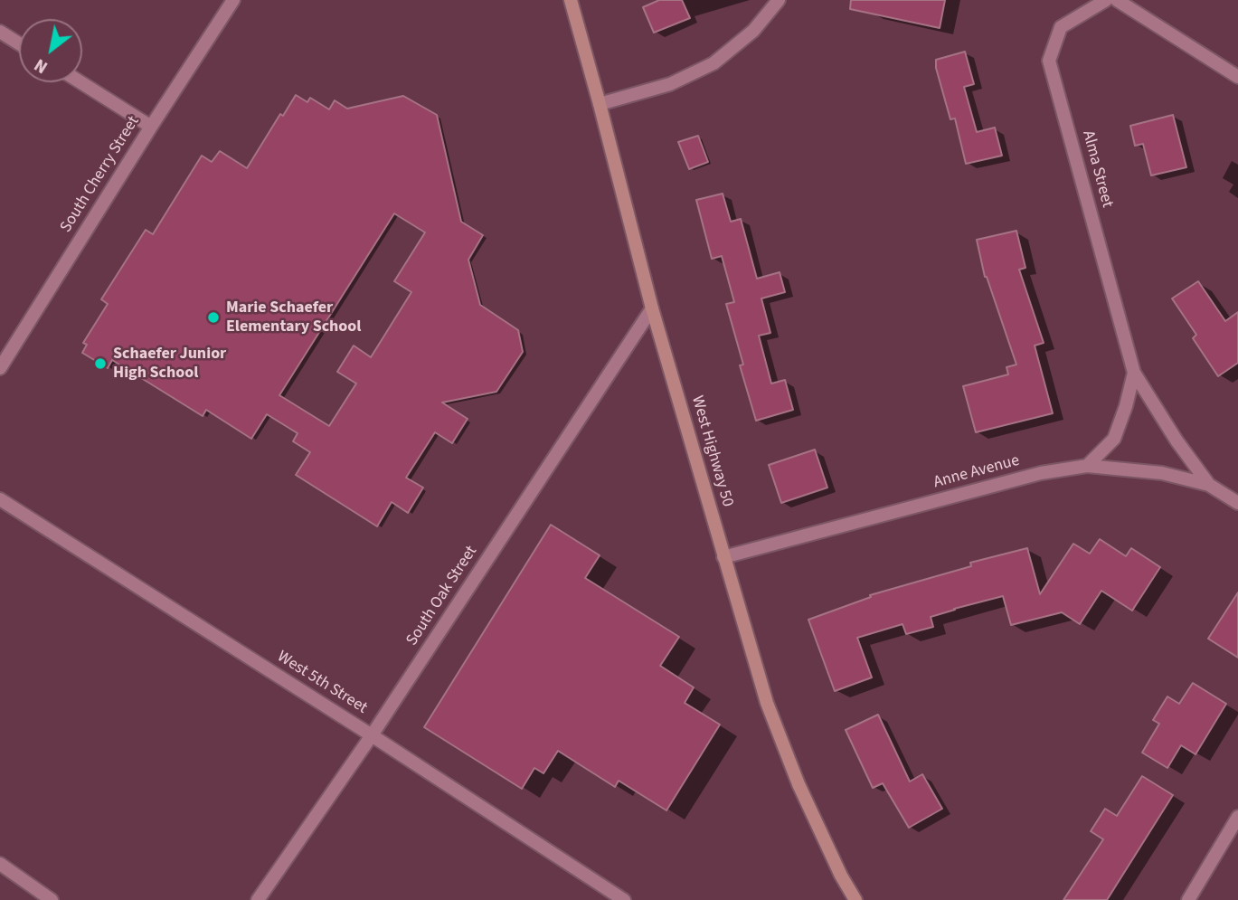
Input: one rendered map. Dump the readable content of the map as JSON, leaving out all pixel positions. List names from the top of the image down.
{
  "streets": {
    "main road": ["West Highway 50"],
    "street": [
      "Alma Street",
      "South Cherry Street",
      "Anne Avenue",
      "South Oak Street",
      "West 5th Street"
    ]
  },
  "crossings": [
    ["Alma Street", "Anne Avenue"],
    ["West Highway 50", "Anne Avenue"],
    ["West Highway 50", "South Oak Street"],
    ["South Oak Street", "West 5th Street"]
  ],
  "places": ["Marie Schaefer Elementary School", "Schaefer Junior High School"],
  "north": "bottom left"
}
